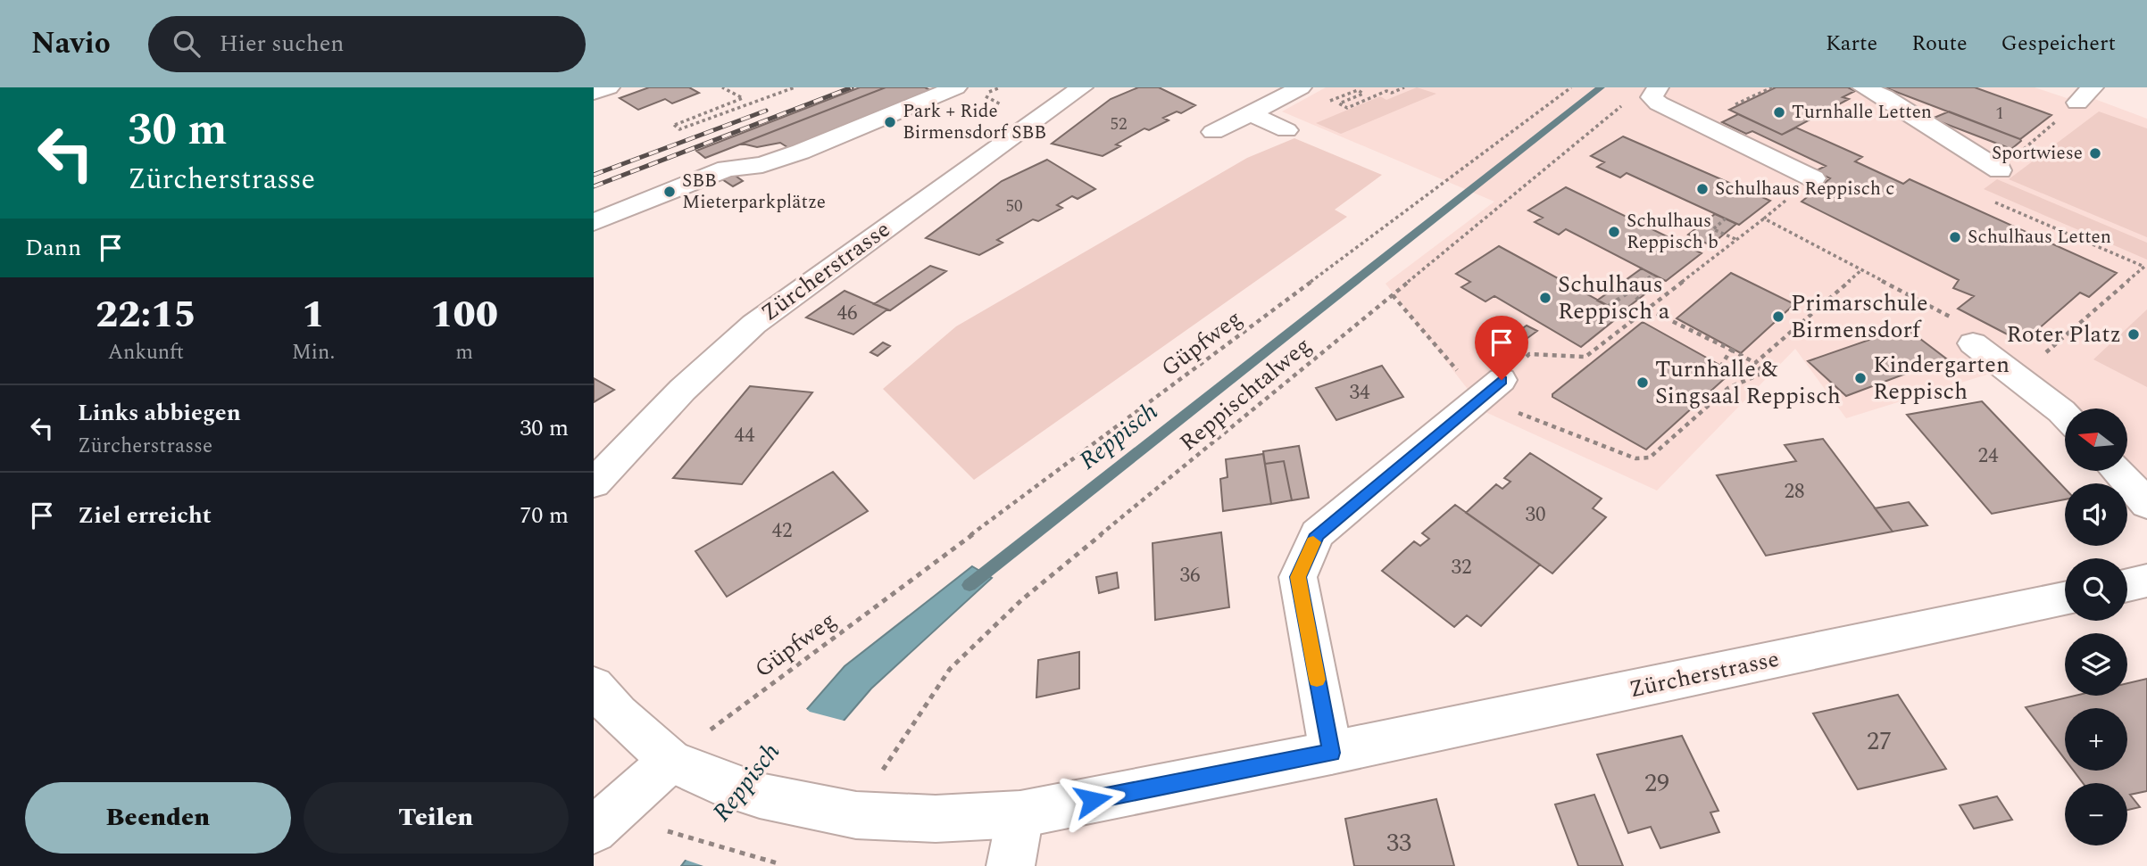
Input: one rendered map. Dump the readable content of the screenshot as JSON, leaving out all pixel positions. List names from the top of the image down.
{
  "streets": {
    "street": ["Zürcherstrasse"],
    "path": ["Güpfweg", "Reppischtalweg"]
  },
  "water": ["Reppisch"],
  "places": [
    "Turnhalle Letten",
    "Park + Ride Birmensdorf SBB",
    "Sportwiese",
    "Schulhaus Reppisch c",
    "SBB Mieterparkplätze",
    "Schulhaus Reppisch b",
    "Schulhaus Letten",
    "Schulhaus Reppisch a",
    "Primarschule Birmensdorf",
    "Roter Platz",
    "Kindergarten Reppisch",
    "Turnhalle & Singsaal Reppisch"
  ],
  "house_numbers": [
    "1",
    "52",
    "50",
    "46",
    "34",
    "44",
    "24",
    "28",
    "30",
    "42",
    "32",
    "36",
    "27",
    "29",
    "33"
  ],
  "north": "left",
  "page": {
    "header": "Navio",
    "search": "Hier suchen",
    "nav": ["Karte", "Route", "Gespeichert"],
    "turn": ["30 m", "Zürcherstrasse"],
    "then": "Dann",
    "eta": [
      "22:15",
      "Ankunft",
      "1",
      "Min.",
      "100",
      "m"
    ],
    "list": [
      {
        "name": "Links abbiegen",
        "note": "Zürcherstrasse",
        "value": "30 m"
      },
      {
        "name": "Ziel erreicht",
        "value": "70 m"
      }
    ],
    "map_buttons": ["+", "−"],
    "buttons": ["Beenden", "Teilen"]
  }
}
